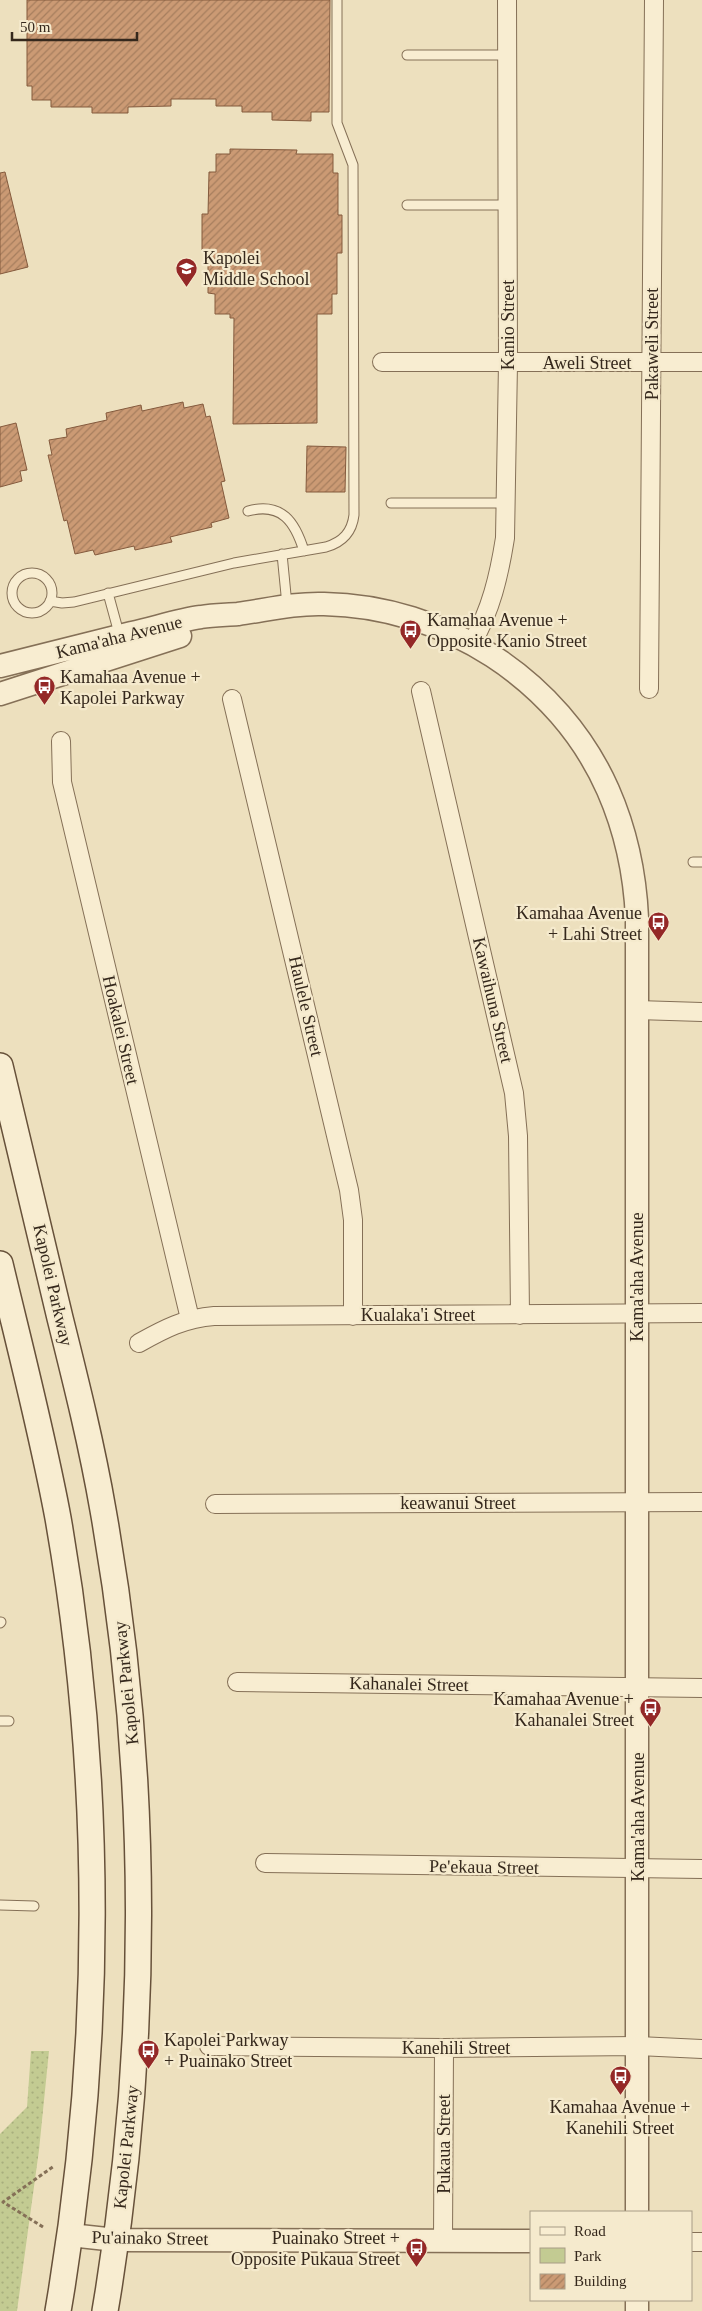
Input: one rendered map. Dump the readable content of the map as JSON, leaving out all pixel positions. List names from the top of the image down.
{
  "streets": {
    "main road": ["Kapolei Parkway"],
    "street": [
      "Kanio Street",
      "Pakaweli Street",
      "Aweli Street",
      "Kama'aha Avenue",
      "Kawaihuna Street",
      "Haulele Street",
      "Hoakalei Street",
      "Kualaka'i Street",
      "keawanui Street",
      "Kahanalei Street",
      "Pe'ekaua Street",
      "Kanehili Street",
      "Pukaua Street",
      "Pu'ainako Street"
    ]
  },
  "crossings": [
    ["Kanio Street", "Aweli Street"],
    ["Kanio Street", "Kama'aha Avenue"],
    ["Pakaweli Street", "Aweli Street"],
    ["Kama'aha Avenue", "Kualaka'i Street"],
    ["Kama'aha Avenue", "keawanui Street"],
    ["Kama'aha Avenue", "Kahanalei Street"],
    ["Kama'aha Avenue", "Pe'ekaua Street"],
    ["Kama'aha Avenue", "Kanehili Street"],
    ["Kawaihuna Street", "Kualaka'i Street"],
    ["Haulele Street", "Kualaka'i Street"],
    ["Hoakalei Street", "Kualaka'i Street"],
    ["Kapolei Parkway", "Pu'ainako Street"],
    ["Kanehili Street", "Pukaua Street"],
    ["Pukaua Street", "Pu'ainako Street"]
  ],
  "places": {
    "school or university": ["Kapolei Middle School"],
    "bus stop": [
      "Kamahaa Avenue + Opposite Kanio Street",
      "Kamahaa Avenue + Kapolei Parkway",
      "Kamahaa Avenue + Lahi Street",
      "Kamahaa Avenue + Kahanalei Street",
      "Kapolei Parkway + Puainako Street",
      "Kamahaa Avenue + Kanehili Street",
      "Puainako Street + Opposite Pukaua Street"
    ]
  },
  "legend": ["Road", "Park", "Building"],
  "scale_bar": "50 m"
}
